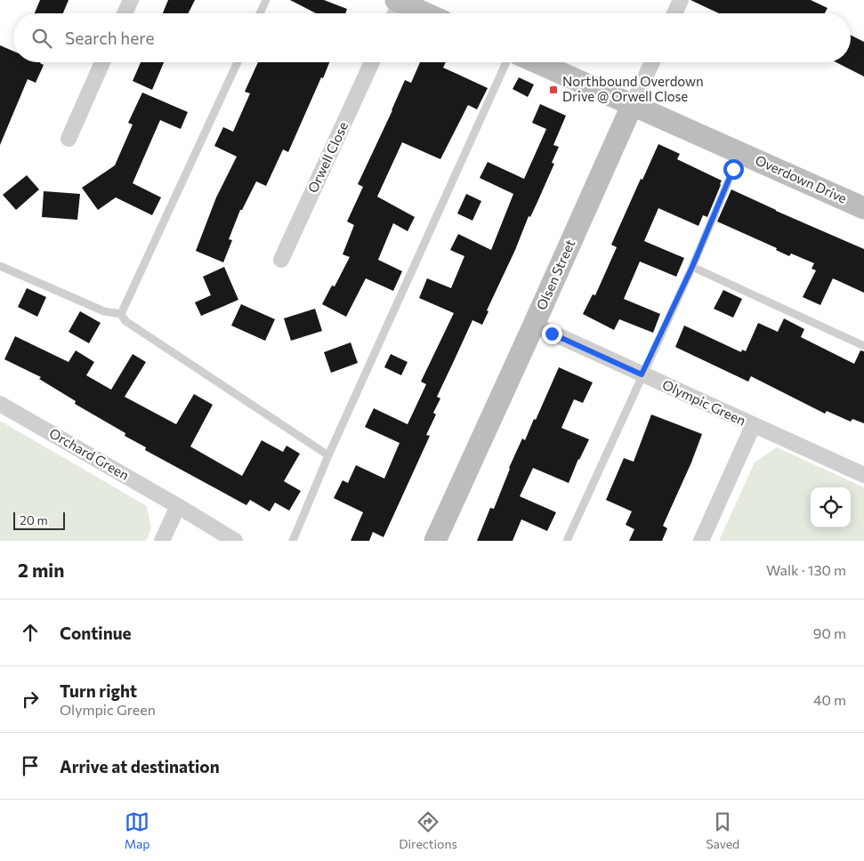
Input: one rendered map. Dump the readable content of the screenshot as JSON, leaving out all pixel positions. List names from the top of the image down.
{
  "streets": {
    "street": [
      "Orwell Close",
      "Overdown Drive",
      "Olsen Street",
      "Olympic Green",
      "Orchard Green"
    ]
  },
  "crossings": [
    ["Overdown Drive", "Olsen Street"],
    ["Olsen Street", "Olympic Green"]
  ],
  "places": {
    "transit": ["Northbound Overdown Drive @ Orwell Close"]
  },
  "scale_bar": "20 m",
  "page": {
    "search": "Search here",
    "scale": "20 m",
    "heading": ["2 min", "Walk · 130 m"],
    "list": [
      ["Continue", "90 m"],
      ["Turn right", "Olympic Green", "40 m"],
      "Arrive at destination"
    ],
    "nav": ["Map", "Directions", "Saved"]
  }
}
